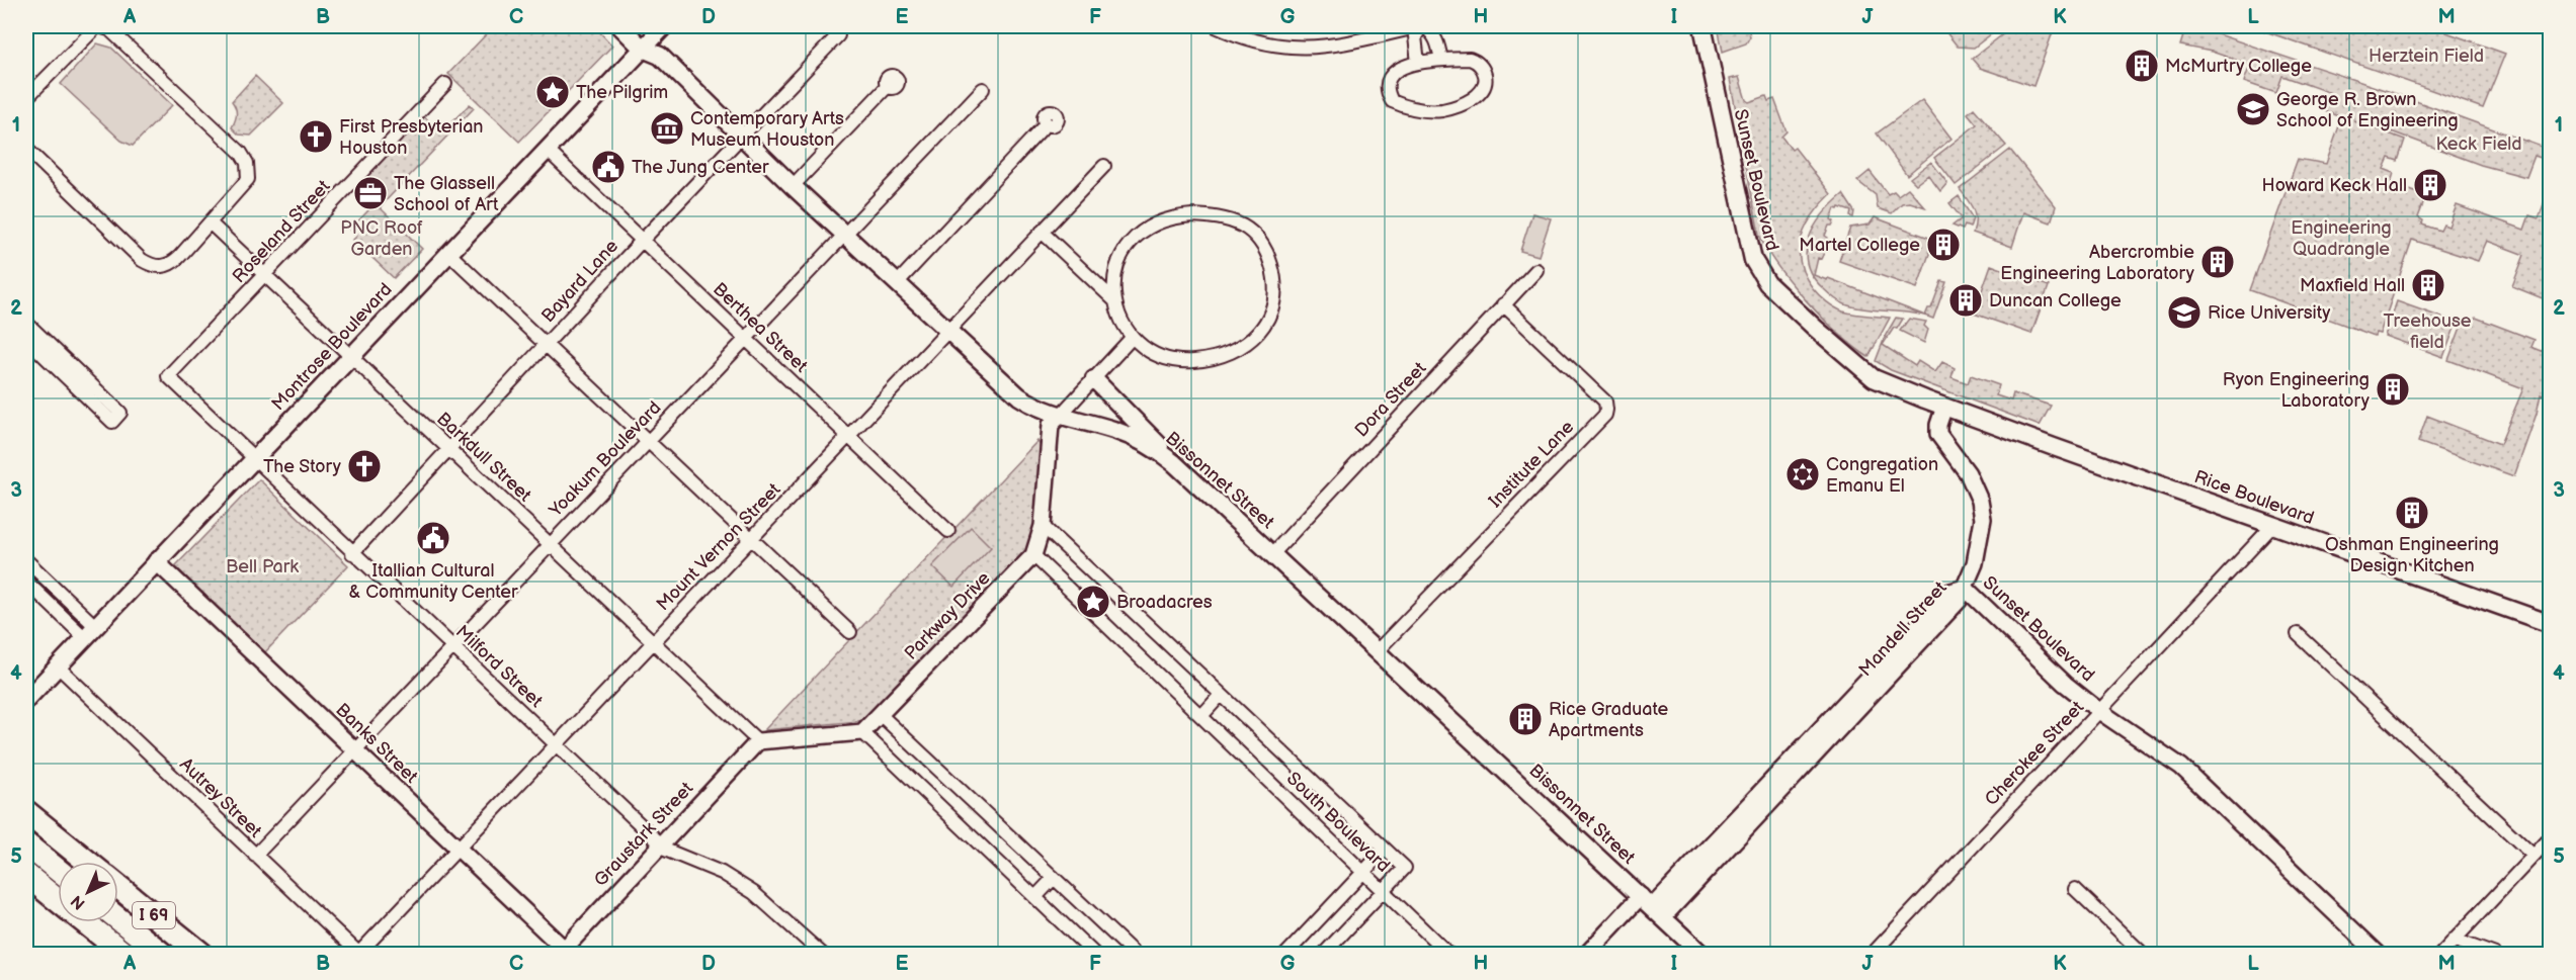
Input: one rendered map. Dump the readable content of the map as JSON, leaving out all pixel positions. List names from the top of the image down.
{
  "streets": {
    "highway": ["I 69"],
    "main road": [
      "Sunset Boulevard",
      "Montrose Boulevard",
      "Bissonnet Street",
      "Rice Boulevard"
    ],
    "street": [
      "Roseland Street",
      "Bayard Lane",
      "Berthea Street",
      "Dora Street",
      "Barkdull Street",
      "Yoakum Boulevard",
      "Institute Lane",
      "Mount Vernon Street",
      "Parkway Drive",
      "Mandell Street",
      "Milford Street",
      "Banks Street",
      "Cherokee Street",
      "Autrey Street",
      "South Boulevard",
      "Graustark Street"
    ]
  },
  "crossings": [
    ["Sunset Boulevard", "Rice Boulevard"],
    ["Sunset Boulevard", "Mandell Street"],
    ["Sunset Boulevard", "Cherokee Street"],
    ["Roseland Street", "Barkdull Street"],
    ["Roseland Street", "Milford Street"],
    ["Bayard Lane", "Berthea Street"],
    ["Bayard Lane", "Barkdull Street"],
    ["Bayard Lane", "Bissonnet Street"],
    ["Bayard Lane", "Milford Street"],
    ["Berthea Street", "Montrose Boulevard"],
    ["Berthea Street", "Yoakum Boulevard"],
    ["Berthea Street", "Mount Vernon Street"],
    ["Montrose Boulevard", "Barkdull Street"],
    ["Montrose Boulevard", "Bissonnet Street"],
    ["Montrose Boulevard", "Milford Street"],
    ["Montrose Boulevard", "Banks Street"],
    ["Montrose Boulevard", "Autrey Street"],
    ["Dora Street", "Institute Lane"],
    ["Dora Street", "Bissonnet Street"],
    ["Barkdull Street", "Yoakum Boulevard"],
    ["Barkdull Street", "Mount Vernon Street"],
    ["Barkdull Street", "Graustark Street"],
    ["Yoakum Boulevard", "Bissonnet Street"],
    ["Yoakum Boulevard", "Milford Street"],
    ["Yoakum Boulevard", "Banks Street"],
    ["Yoakum Boulevard", "Autrey Street"],
    ["Institute Lane", "Bissonnet Street"],
    ["Bissonnet Street", "Mount Vernon Street"],
    ["Bissonnet Street", "Parkway Drive"],
    ["Bissonnet Street", "Mandell Street"],
    ["Rice Boulevard", "Cherokee Street"],
    ["Mount Vernon Street", "Milford Street"],
    ["Mount Vernon Street", "Banks Street"],
    ["Mount Vernon Street", "Autrey Street"],
    ["Parkway Drive", "South Boulevard"],
    ["Milford Street", "Graustark Street"],
    ["Banks Street", "Graustark Street"]
  ],
  "parks": [
    "Herztein Field",
    "Keck Field",
    "PNC Roof Garden",
    "Engineering Quadrangle",
    "Treehouse field",
    "Bell Park"
  ],
  "places": {
    "building": [
      "McMurtry College",
      "Howard Keck Hall",
      "Martel College",
      "Abercrombie Engineering Laboratory",
      "Maxfield Hall",
      "Duncan College",
      "Ryon Engineering Laboratory",
      "Oshman Engineering Design Kitchen",
      "Rice Graduate Apartments"
    ],
    "place": ["The Pilgrim", "Broadacres"],
    "school or university": ["George R. Brown School of Engineering", "Rice University"],
    "museum": ["Contemporary Arts Museum Houston"],
    "church": ["First Presbyterian Houston", "The Story"],
    "public building": ["The Jung Center", "Itallian Cultural & Community Center"],
    "office": ["The Glassell School of Art"],
    "synagogue": ["Congregation Emanu El"]
  },
  "north": "bottom left",
  "grid": {
    "columns": [
      "A",
      "B",
      "C",
      "D",
      "E",
      "F",
      "G",
      "H",
      "I",
      "J",
      "K",
      "L",
      "M"
    ],
    "rows": [
      "1",
      "2",
      "3",
      "4",
      "5"
    ]
  }
}
